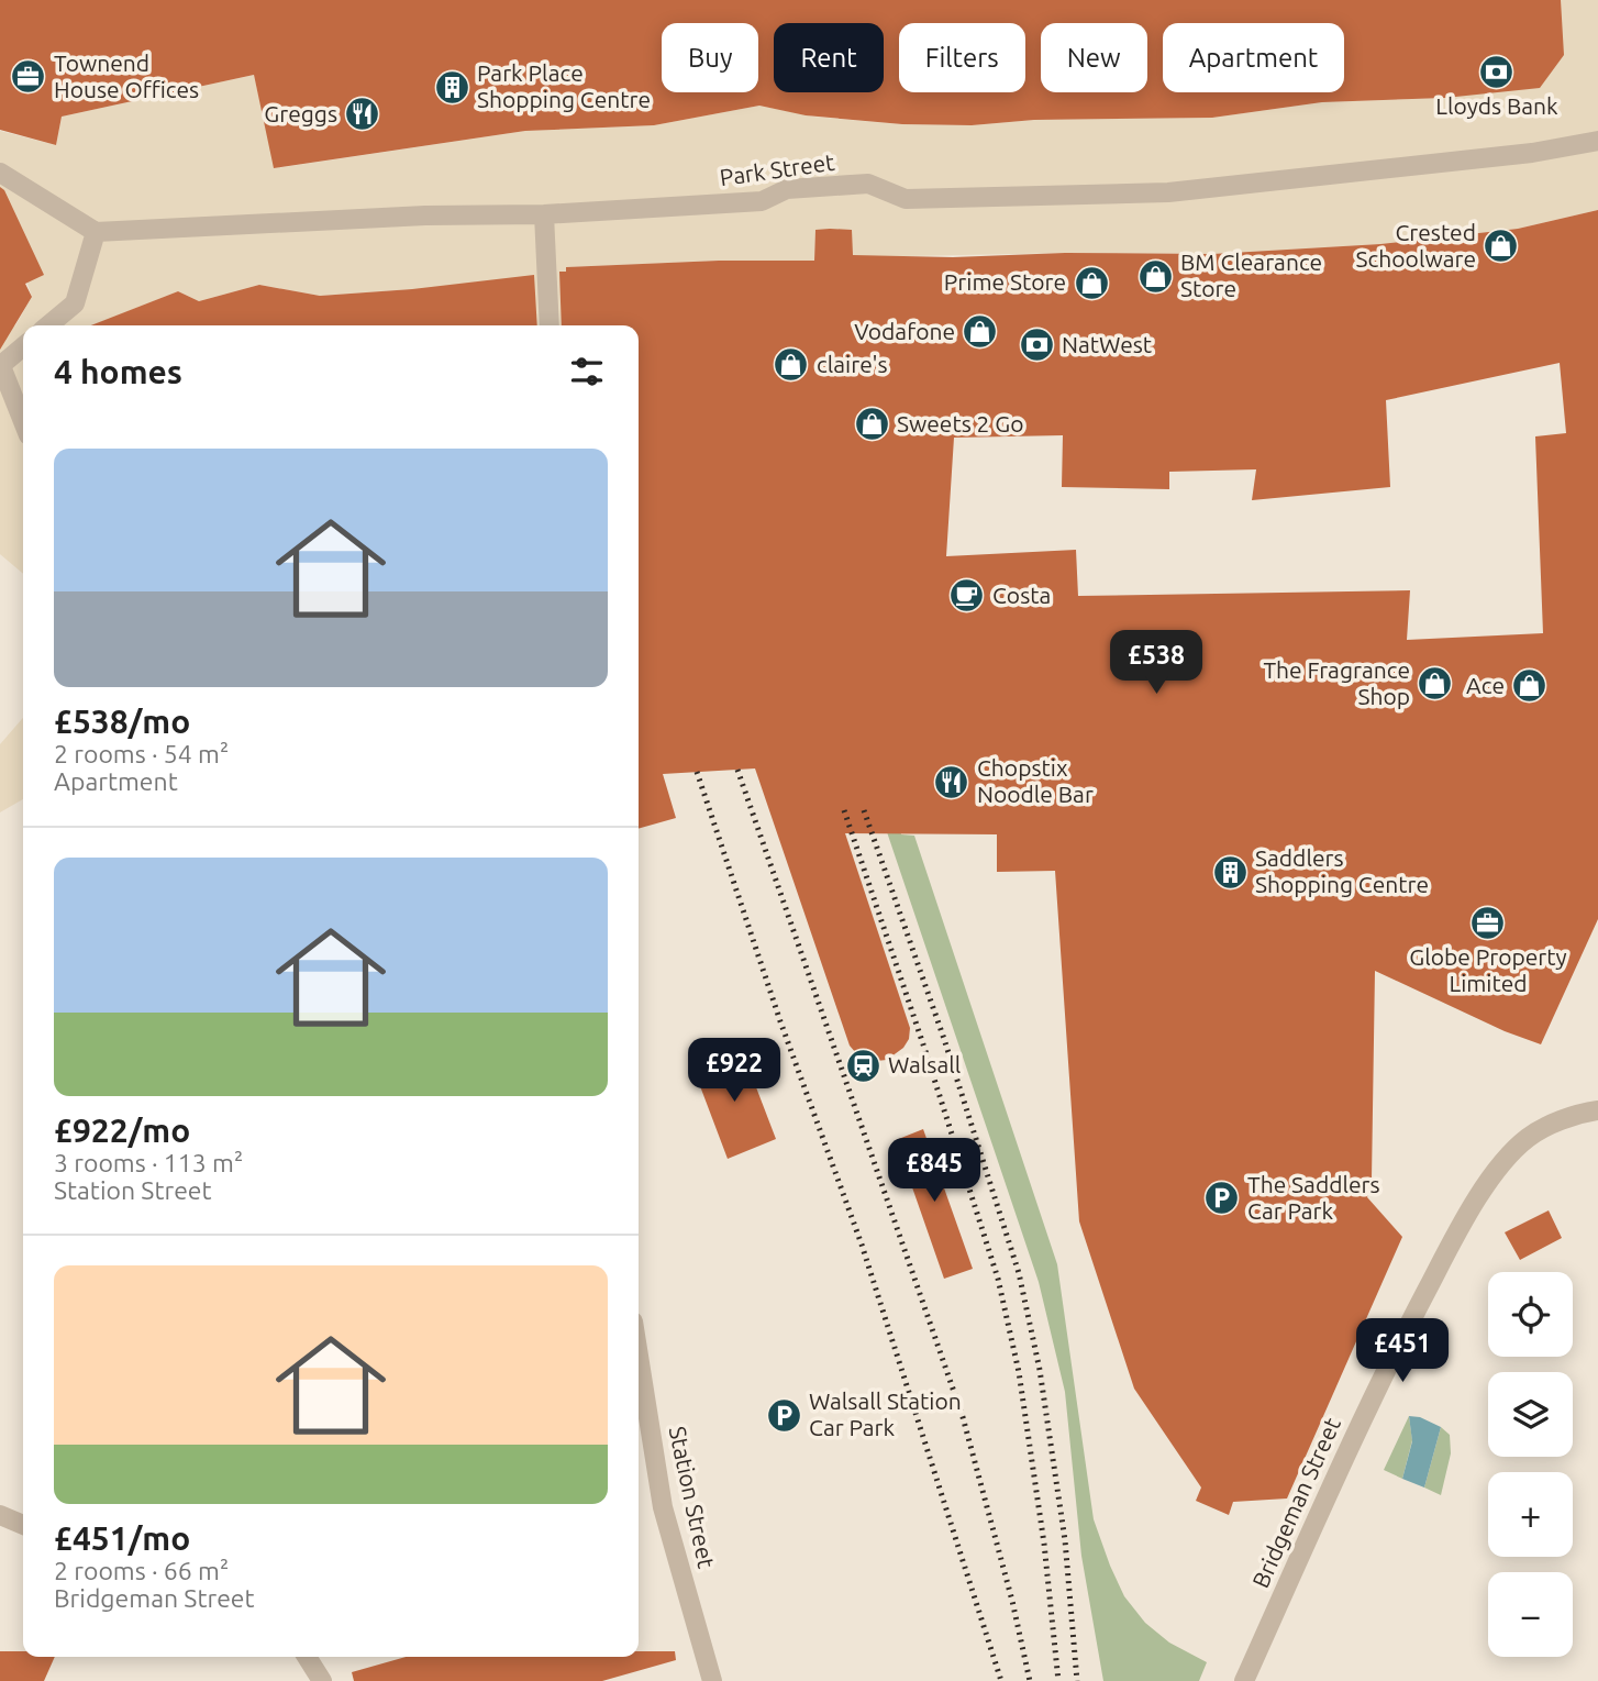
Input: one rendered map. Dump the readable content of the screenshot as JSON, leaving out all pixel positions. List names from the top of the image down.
{
  "streets": {
    "street": ["Park Street", "Station Street", "Bridgeman Street"]
  },
  "places": {
    "bank": ["Lloyds Bank", "NatWest"],
    "office": ["Townend House Offices", "Globe Property Limited"],
    "building": ["Park Place Shopping Centre", "Saddlers Shopping Centre"],
    "restaurant": ["Greggs", "Chopstix Noodle Bar"],
    "shop": [
      "Crested Schoolware",
      "BM Clearance Store",
      "Prime Store",
      "Vodafone",
      "claire's",
      "Sweets 2 Go",
      "The Fragrance Shop",
      "Ace"
    ],
    "cafe": ["Costa"],
    "station": ["Walsall"],
    "parking": ["The Saddlers Car Park", "Walsall Station Car Park"]
  },
  "page": {
    "chip": [
      "Buy",
      "Rent",
      "Filters",
      "New",
      "Apartment"
    ],
    "heading": "4 homes",
    "list": [
      {
        "name": "£538/mo",
        "note": "2 rooms · 54 m² · Apartment"
      },
      {
        "name": "£922/mo",
        "note": "3 rooms · 113 m² · Station Street"
      },
      {
        "name": "£451/mo",
        "note": "2 rooms · 66 m² · Bridgeman Street"
      }
    ],
    "price": [
      "£538",
      "£922",
      "£845",
      "£451"
    ],
    "map_buttons": ["+", "−"]
  }
}
